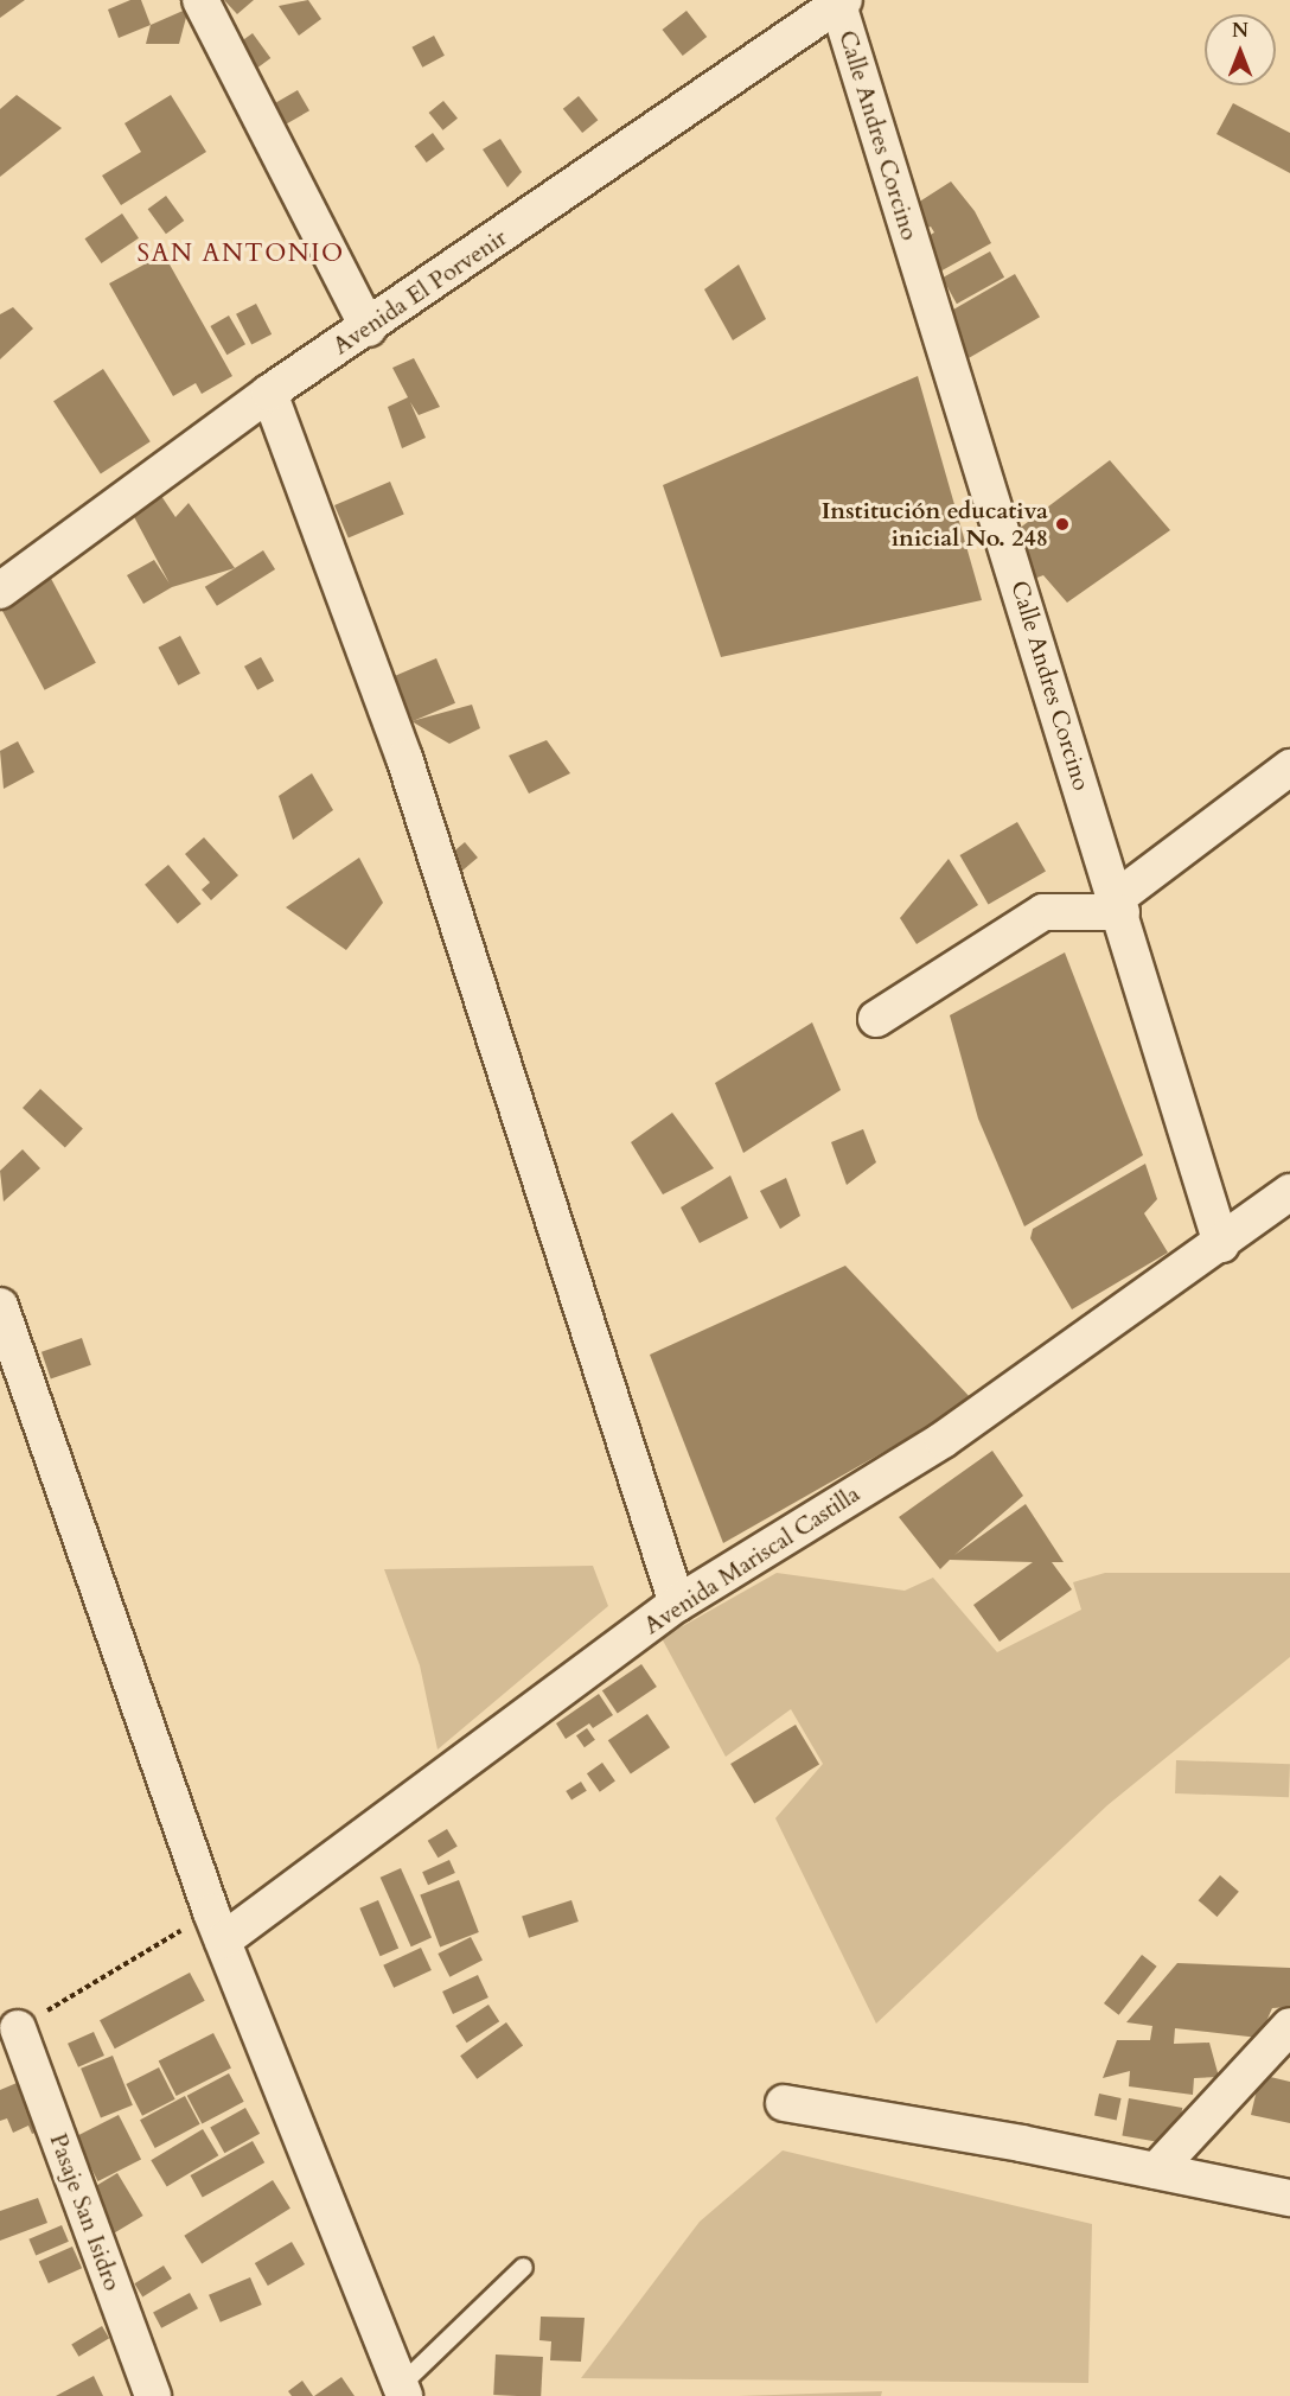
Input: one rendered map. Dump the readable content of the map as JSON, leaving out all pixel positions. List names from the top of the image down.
{
  "streets": {
    "street": [
      "Calle Andres Corcino",
      "Avenida El Porvenir",
      "Avenida Mariscal Castilla",
      "Pasaje San Isidro"
    ]
  },
  "crossings": [
    ["Calle Andres Corcino", "Avenida El Porvenir"],
    ["Calle Andres Corcino", "Avenida Mariscal Castilla"]
  ],
  "districts": ["SAN ANTONIO"],
  "places": ["Institución educativa inicial No. 248"],
  "north": "top"
}
